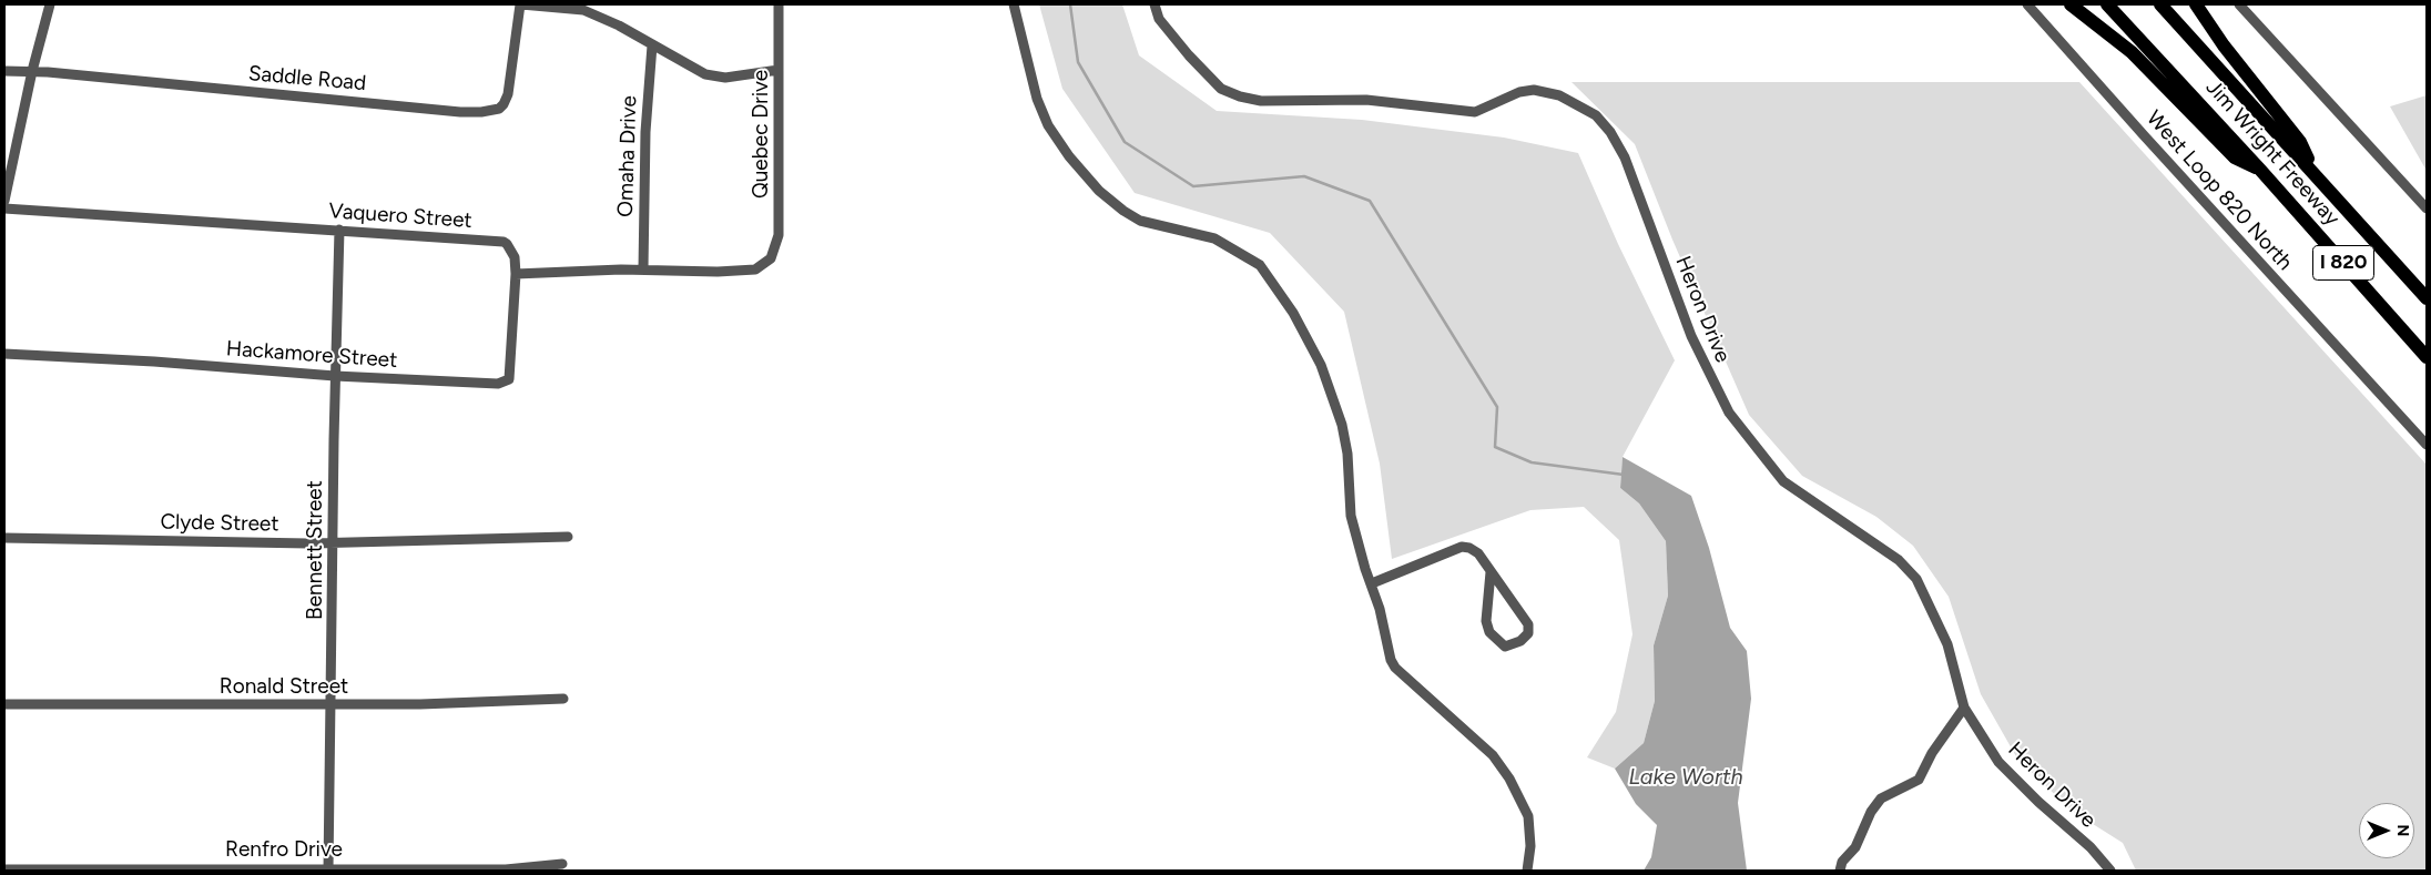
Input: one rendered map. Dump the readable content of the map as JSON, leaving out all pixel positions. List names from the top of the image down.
{
  "streets": {
    "highway": ["Jim Wright Freeway", "I 820"],
    "street": [
      "Saddle Road",
      "Quebec Drive",
      "Omaha Drive",
      "West Loop 820 North",
      "Vaquero Street",
      "Heron Drive",
      "Hackamore Street",
      "Clyde Street",
      "Bennett Street",
      "Ronald Street",
      "Renfro Drive"
    ]
  },
  "crossings": [
    ["Quebec Drive", "Omaha Drive"],
    ["Vaquero Street", "Hackamore Street"],
    ["Vaquero Street", "Bennett Street"],
    ["Hackamore Street", "Bennett Street"],
    ["Clyde Street", "Bennett Street"],
    ["Bennett Street", "Ronald Street"],
    ["Bennett Street", "Renfro Drive"]
  ],
  "water": ["Lake Worth"],
  "north": "right"
}
